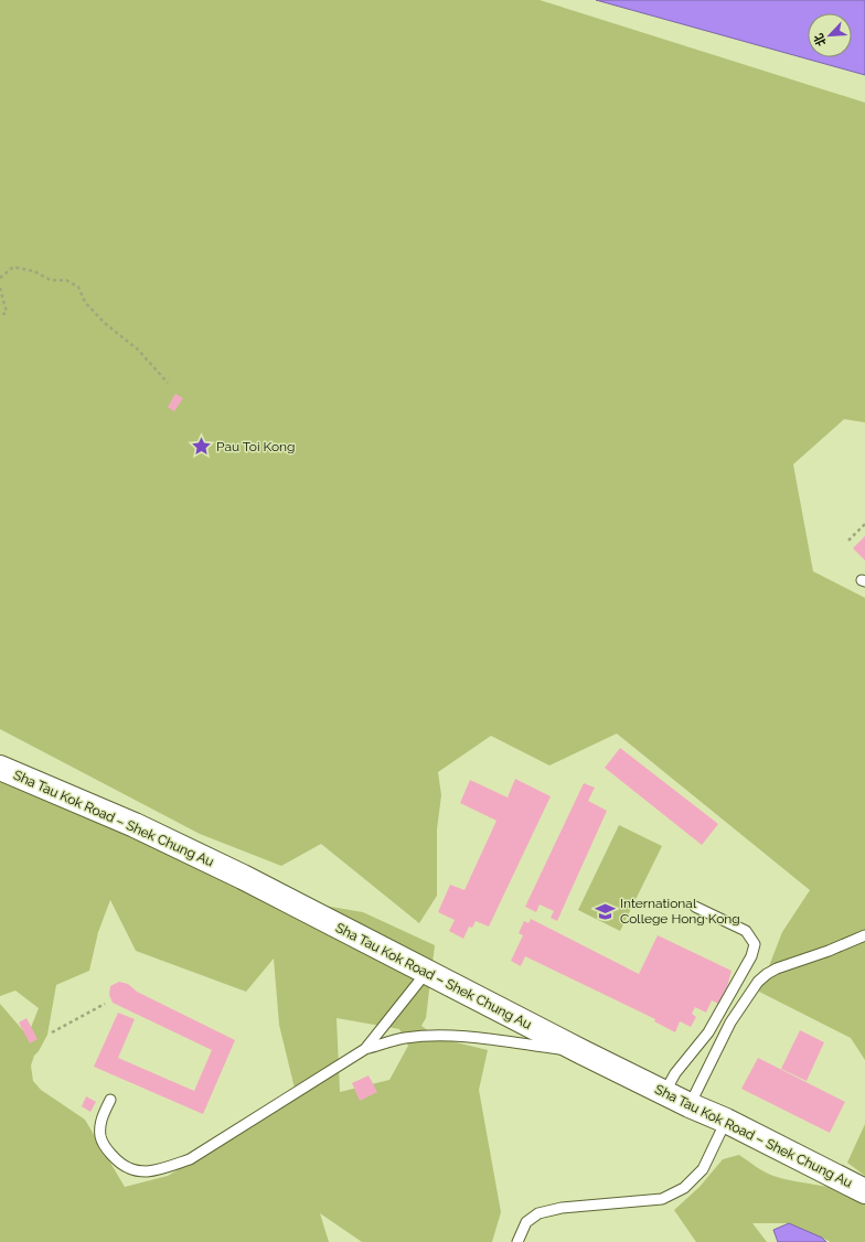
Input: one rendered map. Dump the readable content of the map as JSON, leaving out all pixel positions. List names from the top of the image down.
{
  "streets": {
    "main road": ["Sha Tau Kok Road – Shek Chung Au"]
  },
  "places": {
    "place": ["Pau Toi Kong"],
    "school or university": ["International College Hong Kong"]
  },
  "north": "bottom left"
}
